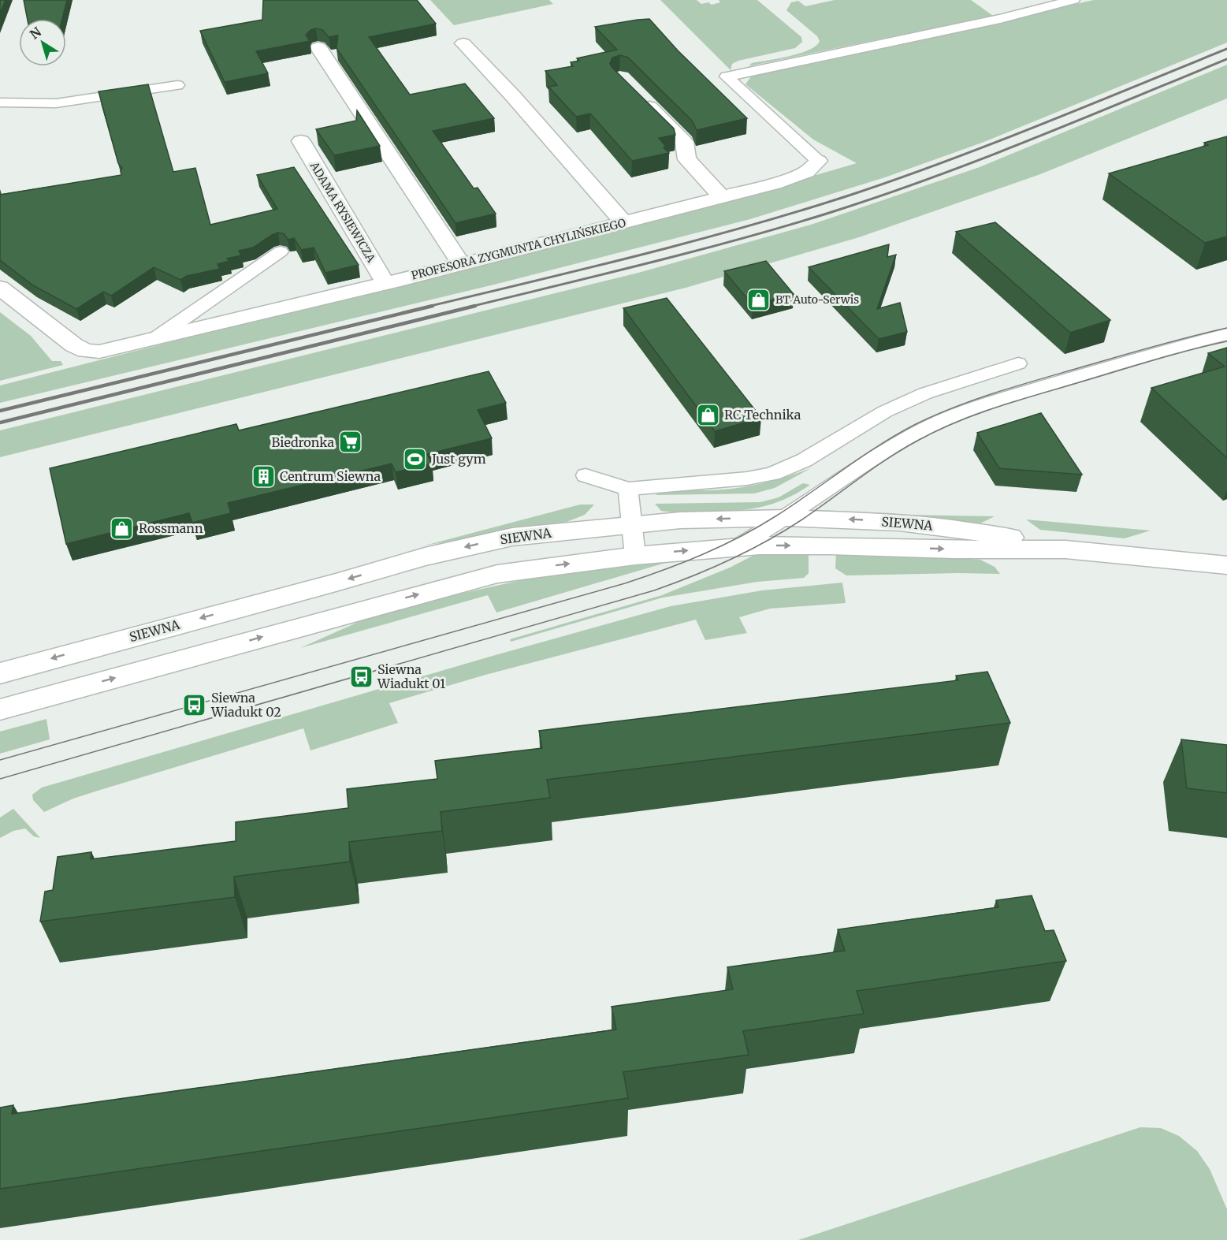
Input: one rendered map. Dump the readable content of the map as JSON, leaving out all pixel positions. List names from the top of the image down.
{
  "streets": {
    "street": ["ADAMA RYSIEWICZA", "PROFESORA ZYGMUNTA CHYLIŃSKIEGO", "SIEWNA"]
  },
  "crossings": [
    ["ADAMA RYSIEWICZA", "PROFESORA ZYGMUNTA CHYLIŃSKIEGO"]
  ],
  "places": {
    "shop": ["BT Auto-Serwis", "RC Technika", "Rossmann"],
    "supermarket": ["Biedronka"],
    "sports": ["Just gym"],
    "building": ["Centrum Siewna"],
    "bus stop": ["Siewna Wiadukt 01", "Siewna Wiadukt 02"]
  },
  "north": "top left"
}
